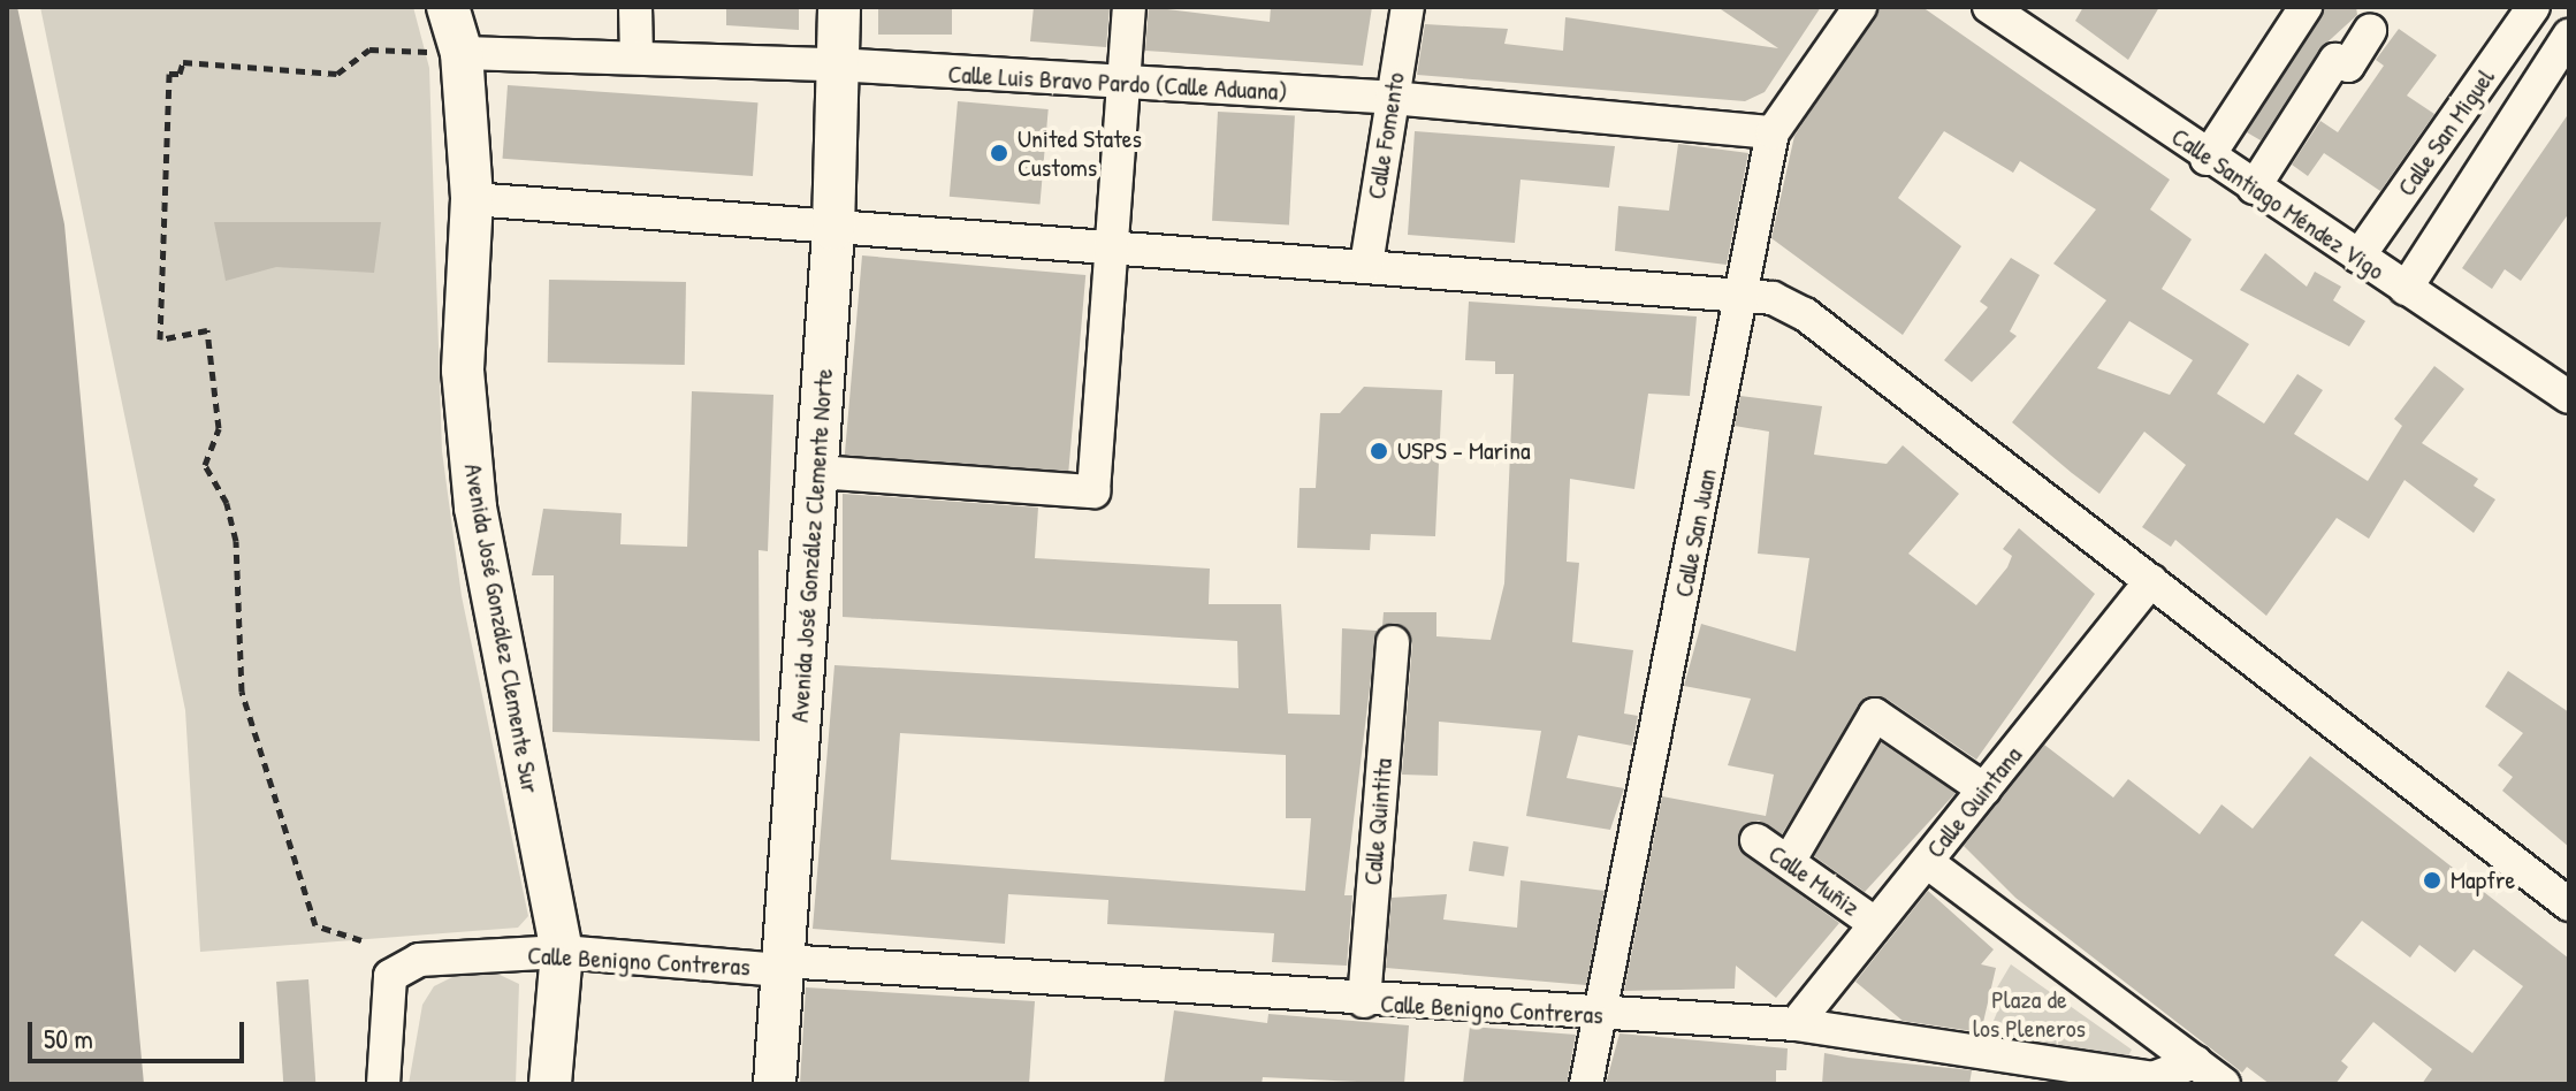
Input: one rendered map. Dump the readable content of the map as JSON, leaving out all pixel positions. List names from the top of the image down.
{
  "streets": {
    "main road": ["Avenida José González Clemente Norte", "Avenida José González Clemente Sur"],
    "street": [
      "Calle Luis Bravo Pardo (Calle Aduana)",
      "Calle San Miguel",
      "Calle Fomento",
      "Calle Santiago Méndez Vigo",
      "Calle San Juan",
      "Calle Quintana",
      "Calle Quintita",
      "Calle Muñiz",
      "Calle Benigno Contreras"
    ]
  },
  "crossings": [
    ["Calle Luis Bravo Pardo (Calle Aduana)", "Calle Fomento"],
    ["Calle Luis Bravo Pardo (Calle Aduana)", "Calle San Juan"],
    ["Calle Luis Bravo Pardo (Calle Aduana)", "Avenida José González Clemente Norte"],
    ["Calle Luis Bravo Pardo (Calle Aduana)", "Avenida José González Clemente Sur"],
    ["Calle San Miguel", "Calle Santiago Méndez Vigo"],
    ["Calle San Juan", "Calle Benigno Contreras"],
    ["Avenida José González Clemente Norte", "Calle Benigno Contreras"],
    ["Avenida José González Clemente Sur", "Calle Benigno Contreras"],
    ["Calle Quintana", "Calle Muñiz"],
    ["Calle Quintana", "Calle Benigno Contreras"],
    ["Calle Quintita", "Calle Benigno Contreras"]
  ],
  "parks": ["Plaza de los Pleneros"],
  "places": ["United States Customs", "USPS - Marina", "Mapfre"],
  "scale_bar": "50 m"
}
